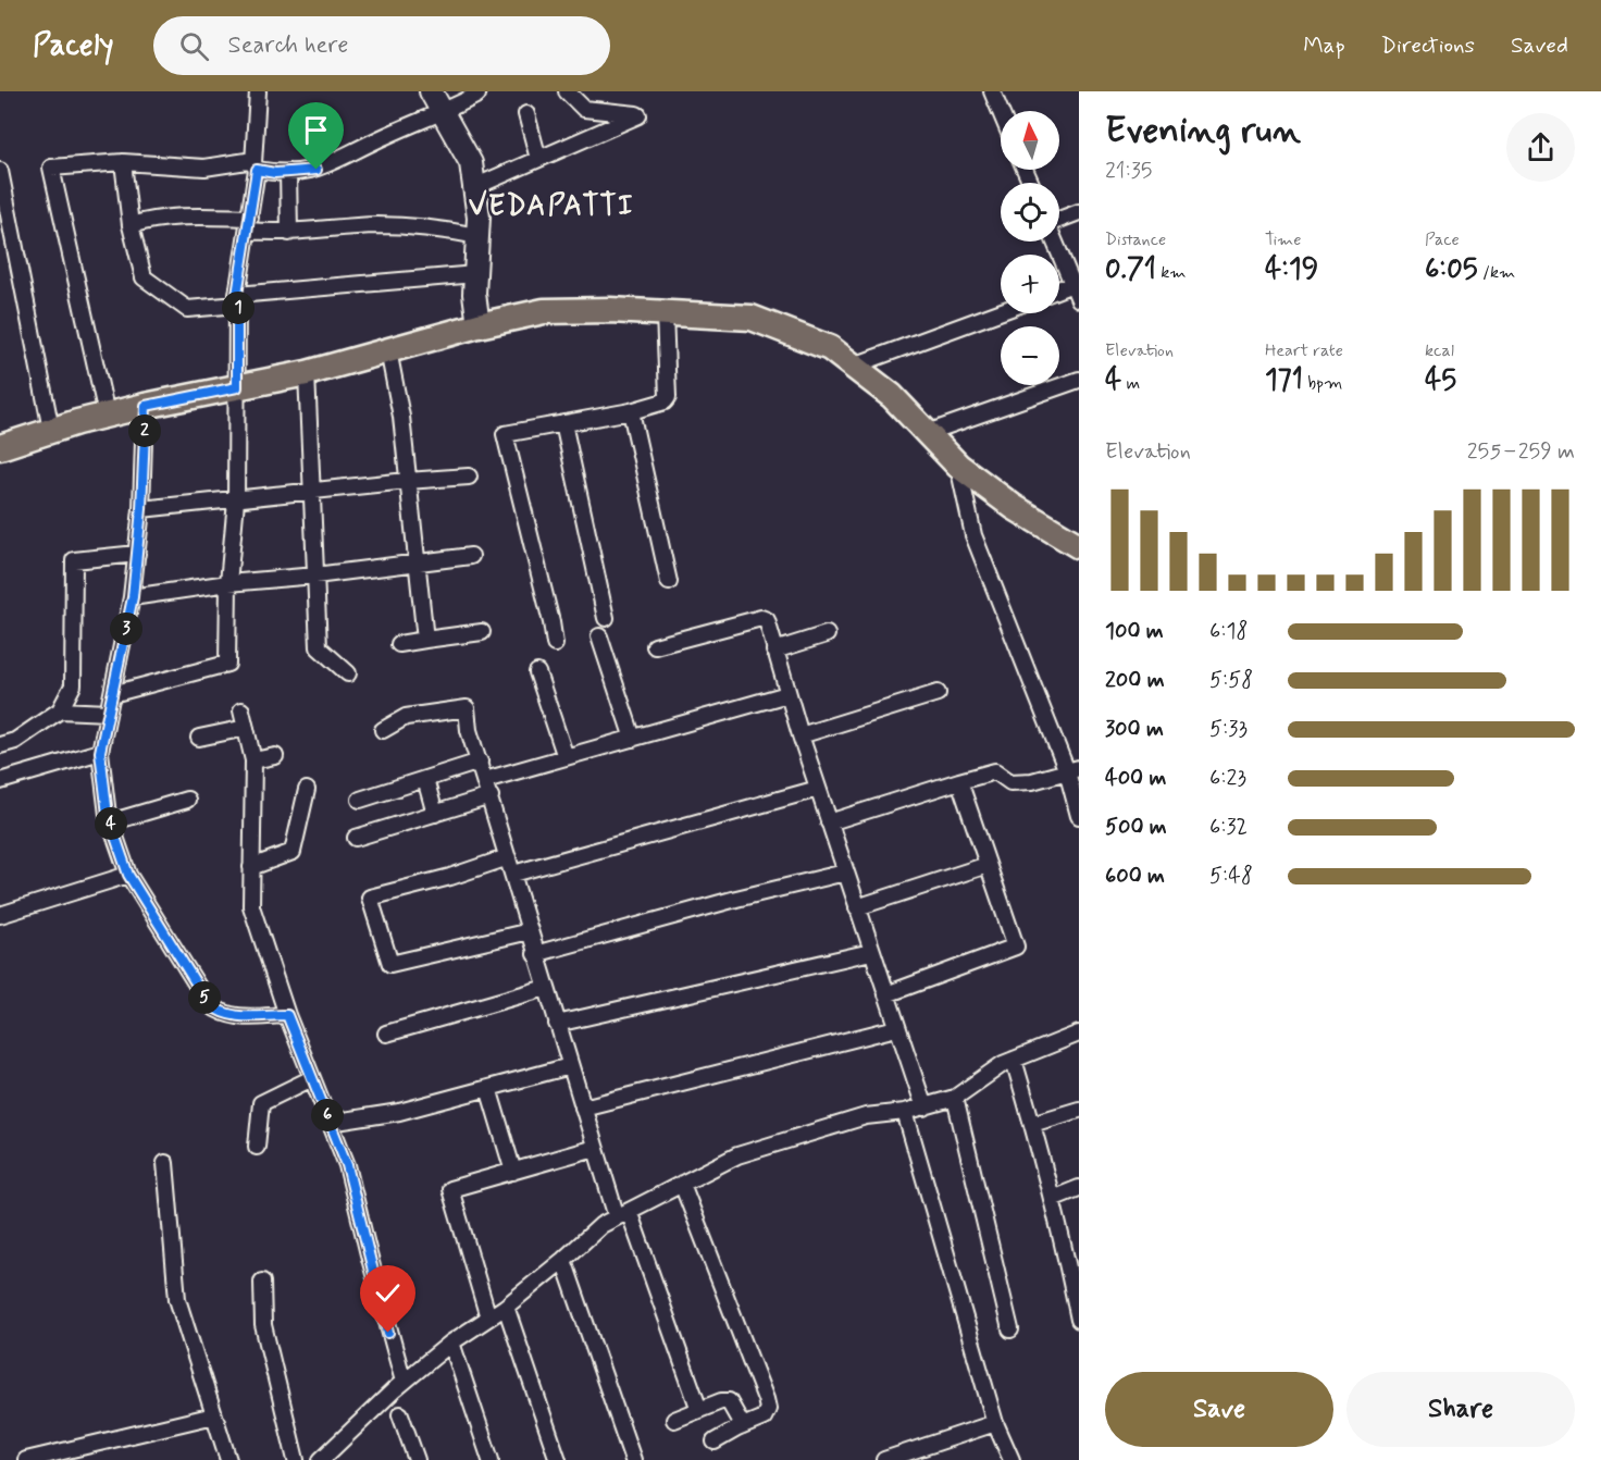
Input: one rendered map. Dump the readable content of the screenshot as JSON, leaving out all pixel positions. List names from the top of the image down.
{
  "districts": ["VEDAPATTI"],
  "north": "top",
  "page": {
    "header": "Pacely",
    "search": "Search here",
    "nav": ["Map", "Directions", "Saved"],
    "heading": ["Evening run", "21:35"],
    "map_buttons": ["+", "−"],
    "stats": [
      ["Distance", "0.71 km"],
      ["Time", "4:19"],
      ["Pace", "6:05 /km"],
      ["Elevation", "4 m"],
      ["Heart rate", "171 bpm"],
      ["kcal", "45"]
    ],
    "pins": [
      "1",
      "2",
      "3",
      "4",
      "5",
      "6"
    ],
    "chart": ["Elevation", "255–259 m"],
    "list": [
      {
        "name": "100 m",
        "note": "6:18"
      },
      {
        "name": "200 m",
        "note": "5:58"
      },
      {
        "name": "300 m",
        "note": "5:33"
      },
      {
        "name": "400 m",
        "note": "6:23"
      },
      {
        "name": "500 m",
        "note": "6:32"
      },
      {
        "name": "600 m",
        "note": "5:48"
      }
    ],
    "buttons": ["Save", "Share"]
  }
}
